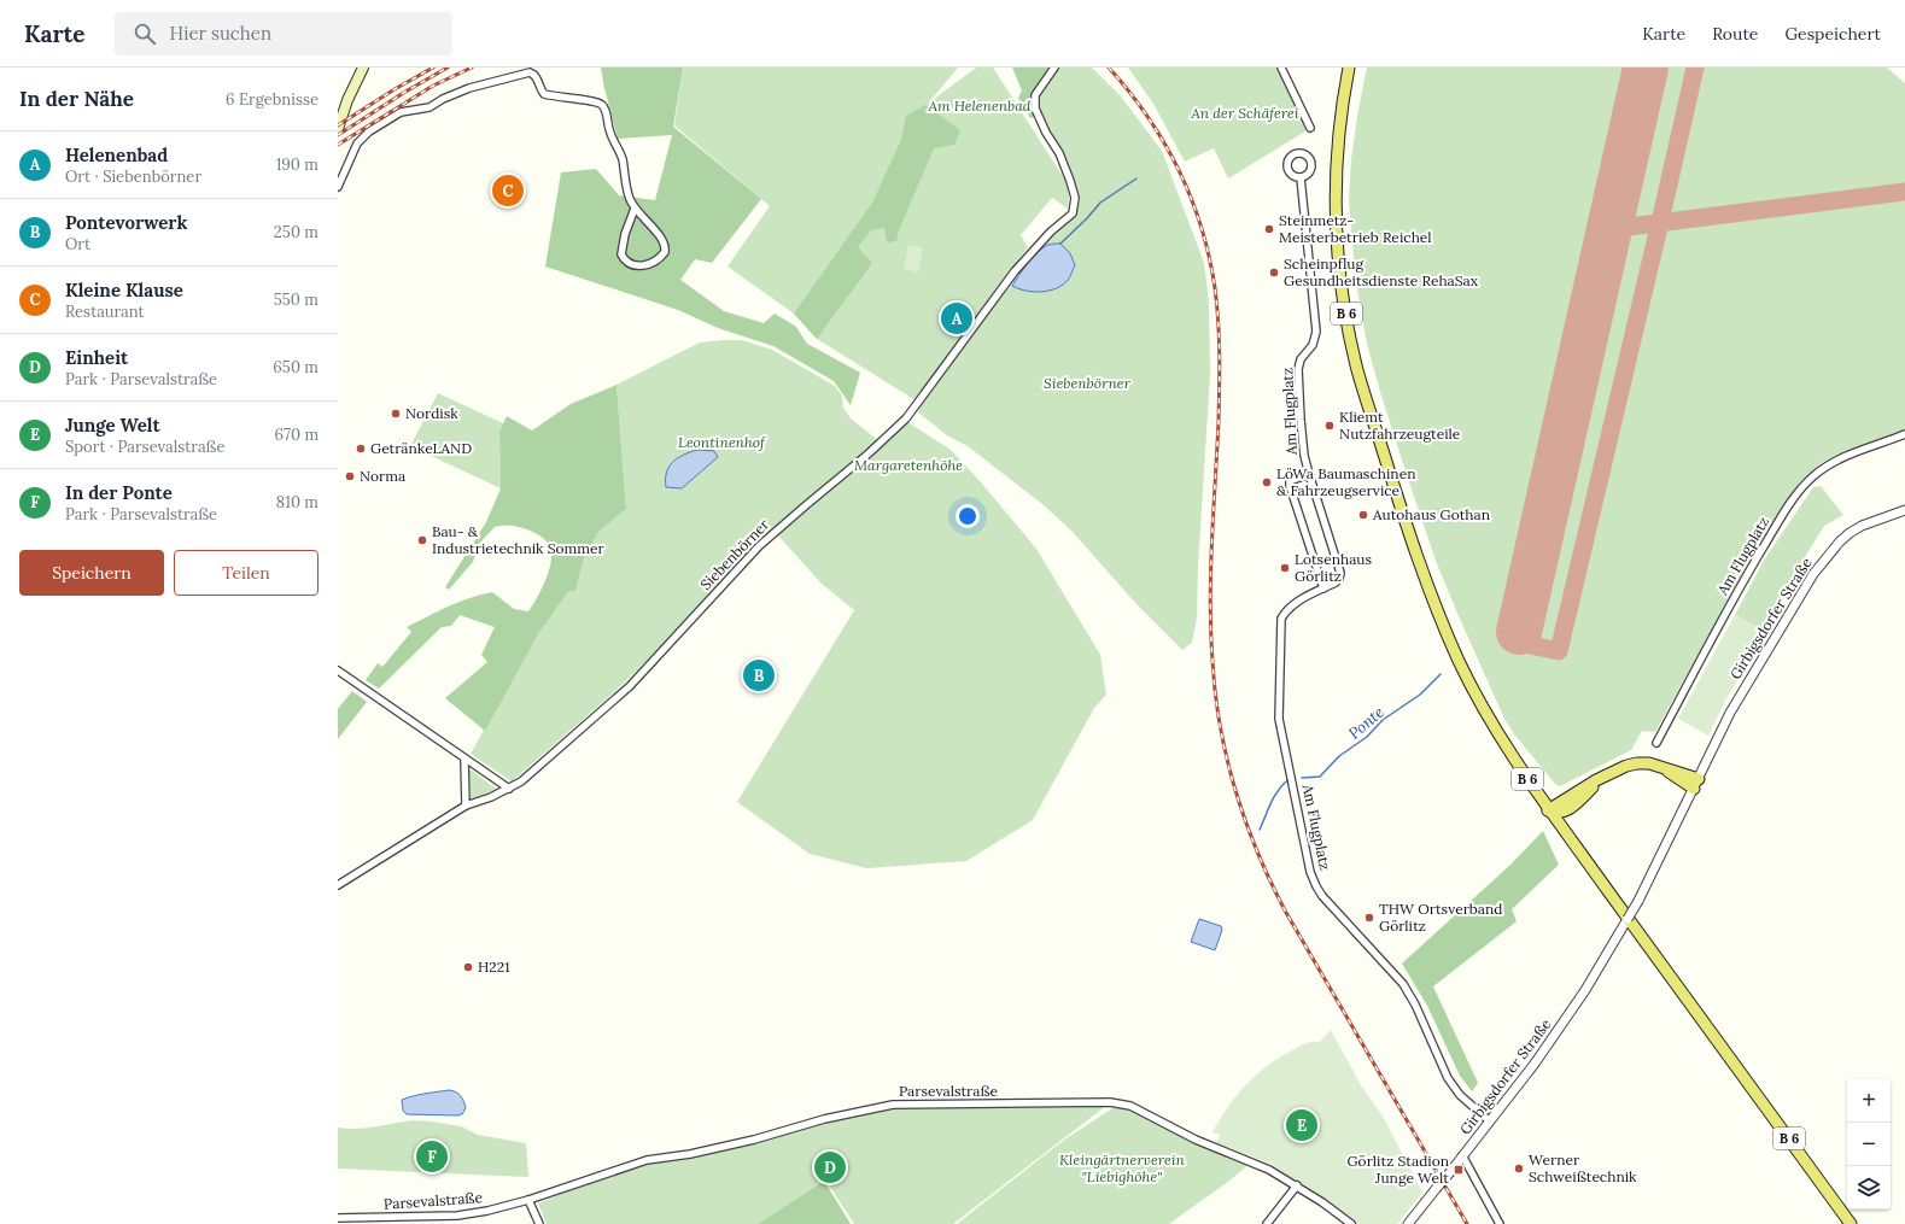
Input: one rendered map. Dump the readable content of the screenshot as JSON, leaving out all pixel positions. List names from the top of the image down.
{
  "streets": {
    "main road": ["B 6"],
    "street": [
      "Am Flugplatz",
      "Siebenbörner",
      "Girbigsdorfer Straße",
      "Parsevalstraße"
    ]
  },
  "crossings": [
    ["Am Flugplatz", "Girbigsdorfer Straße"]
  ],
  "water": ["Ponte"],
  "parks": [
    "Am Helenenbad",
    "An der Schäferei",
    "Siebenbörner",
    "Leontinenhof",
    "Margaretenhöhe",
    "Kleingärtnerverein \"Liebighöhe\""
  ],
  "places": {
    "other": [
      "Steinmetz- Meisterbetrieb Reichel",
      "Scheinpflug Gesundheitsdienste RehaSax",
      "Nordisk",
      "Kliemt Nutzfahrzeugteile",
      "GetränkeLAND",
      "Norma",
      "LöWa Baumaschinen & Fahrzeugservice",
      "Autohaus Gothan",
      "Bau- & Industrietechnik Sommer",
      "Lotsenhaus Görlitz",
      "THW Ortsverband Görlitz",
      "H221",
      "Werner Schweißtechnik"
    ],
    "transit": ["Görlitz Stadion Junge Welt"]
  },
  "page": {
    "header": "Karte",
    "search": "Hier suchen",
    "nav": ["Karte", "Route", "Gespeichert"],
    "heading": ["In der Nähe", "6 Ergebnisse"],
    "list": [
      {
        "mark": "A",
        "name": "Helenenbad",
        "note": "Ort · Siebenbörner",
        "value": "190 m"
      },
      {
        "mark": "B",
        "name": "Pontevorwerk",
        "note": "Ort",
        "value": "250 m"
      },
      {
        "mark": "C",
        "name": "Kleine Klause",
        "note": "Restaurant",
        "value": "550 m"
      },
      {
        "mark": "D",
        "name": "Einheit",
        "note": "Park · Parsevalstraße",
        "value": "650 m"
      },
      {
        "mark": "E",
        "name": "Junge Welt",
        "note": "Sport · Parsevalstraße",
        "value": "670 m"
      },
      {
        "mark": "F",
        "name": "In der Ponte",
        "note": "Park · Parsevalstraße",
        "value": "810 m"
      }
    ],
    "pins": [
      "C",
      "A",
      "B",
      "E",
      "F",
      "D"
    ],
    "buttons": ["Speichern", "Teilen"],
    "map_buttons": ["+", "−"]
  }
}
